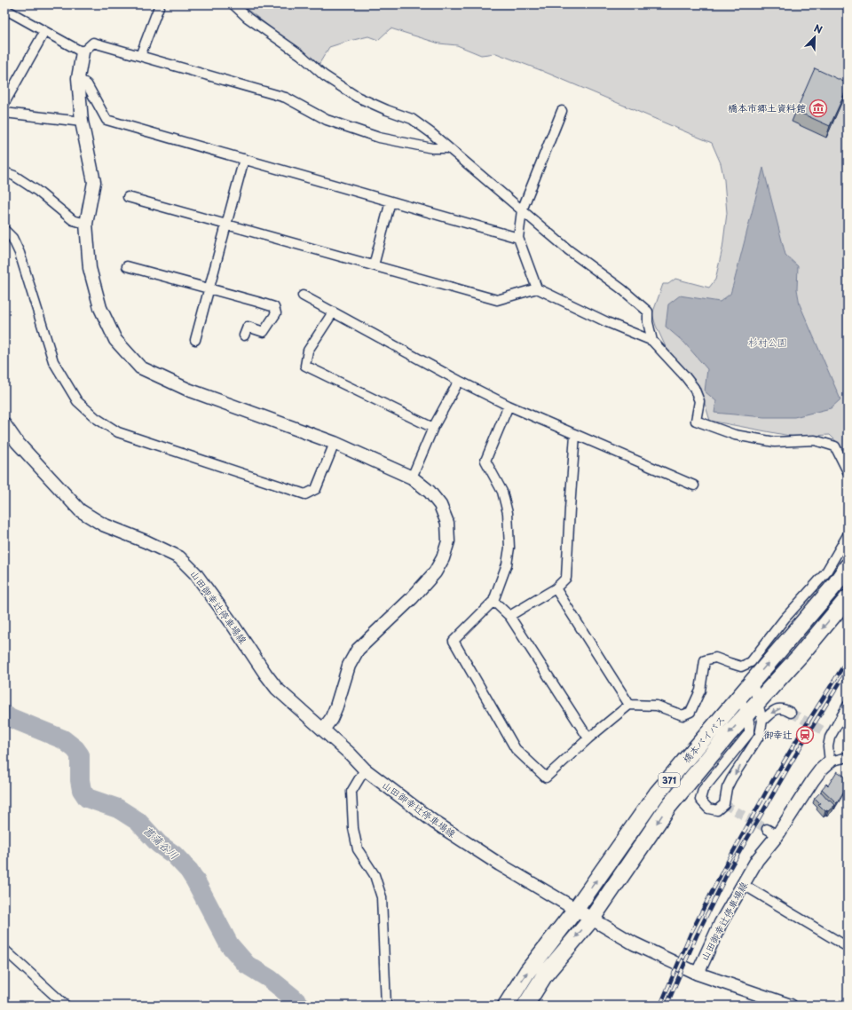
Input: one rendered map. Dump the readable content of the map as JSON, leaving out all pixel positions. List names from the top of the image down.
{
  "streets": {
    "highway": ["橋本バイパス", "371"],
    "main road": ["山田御幸辻停車場線"]
  },
  "crossings": [
    ["山田御幸辻停車場線", "橋本バイパス"]
  ],
  "water": ["菖蒲谷川"],
  "parks": ["杉村公園"],
  "places": {
    "museum": ["橋本市郷土資料館"],
    "station": ["御幸辻"]
  },
  "north": "top right"
}
